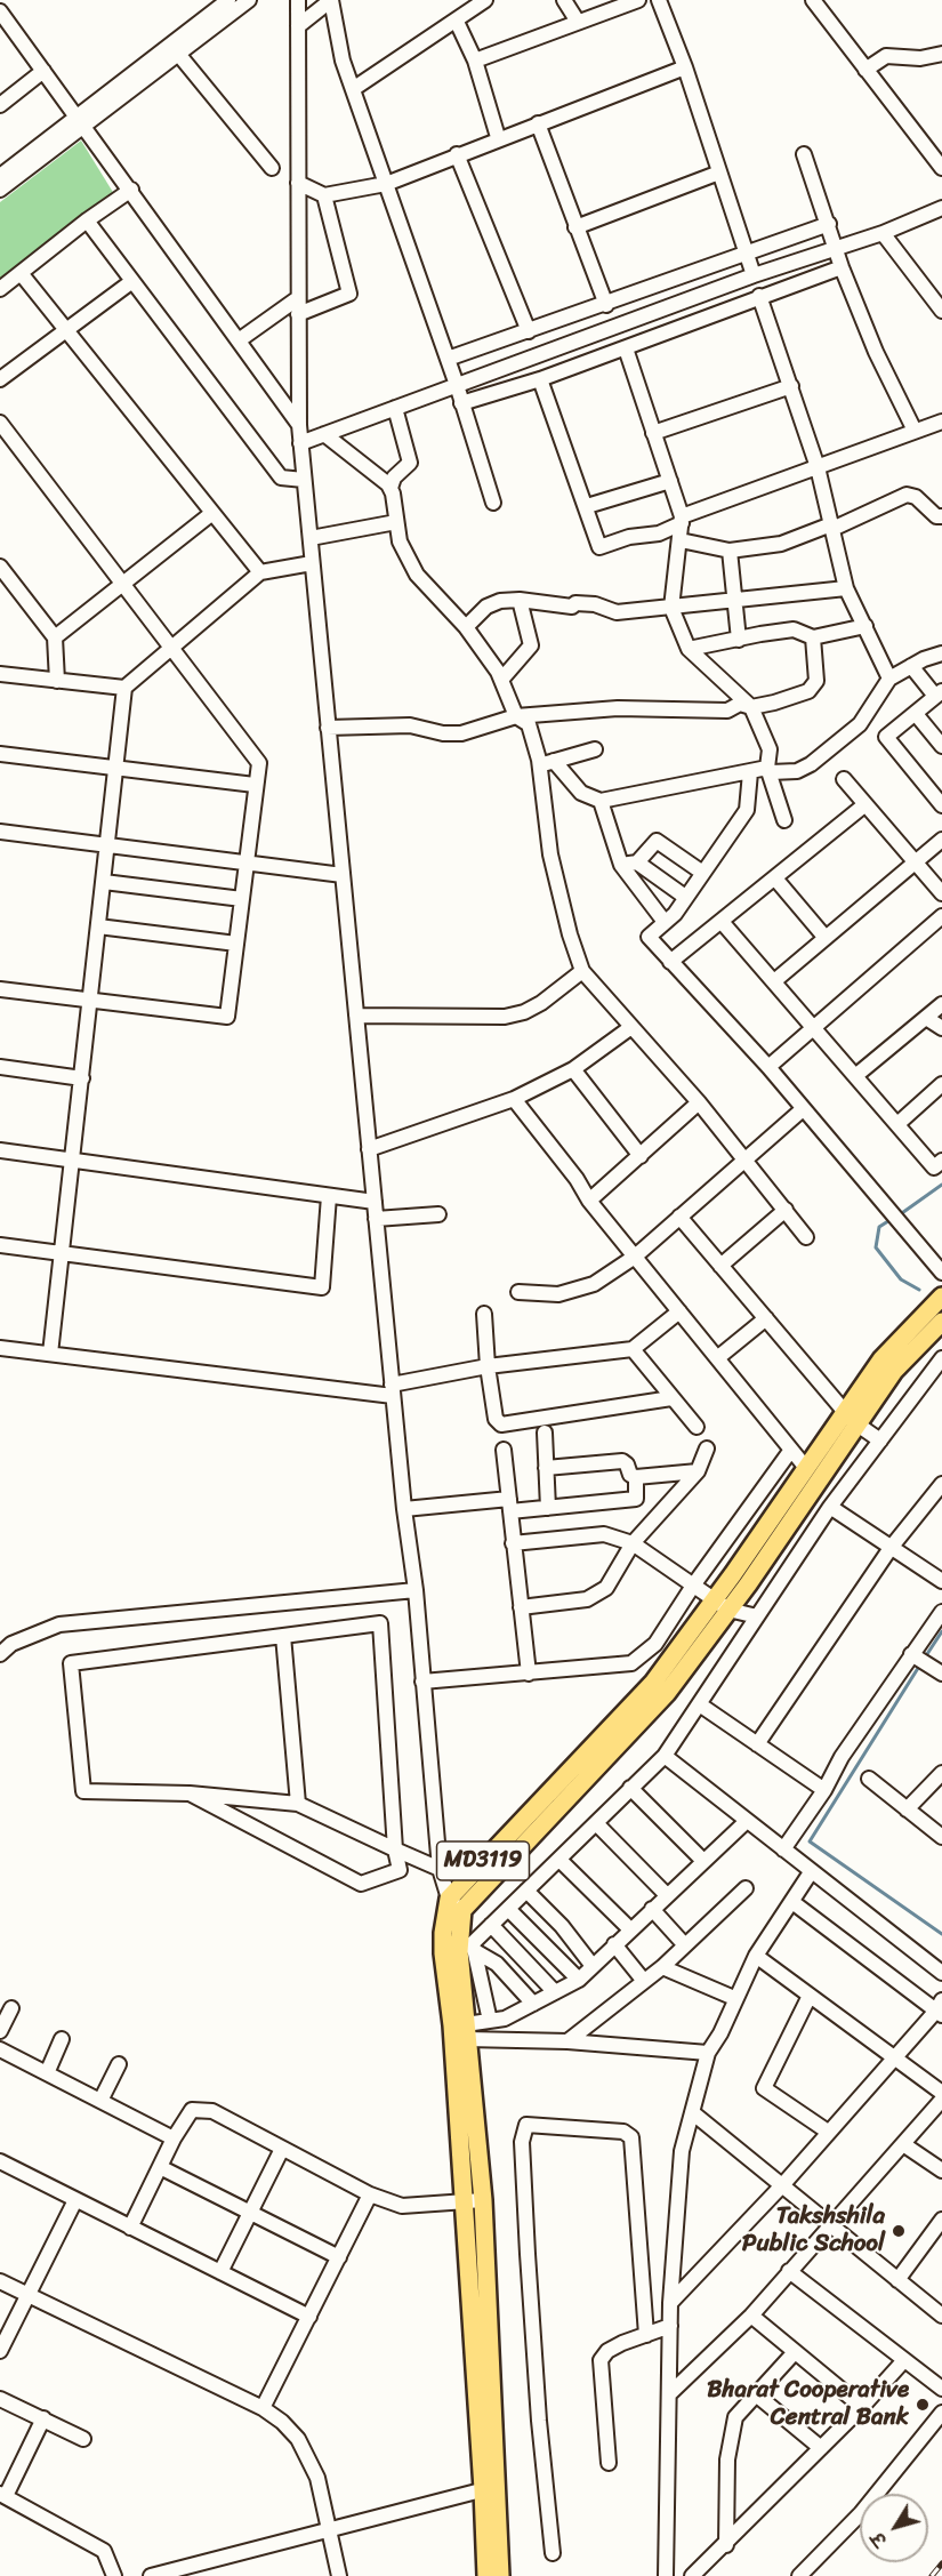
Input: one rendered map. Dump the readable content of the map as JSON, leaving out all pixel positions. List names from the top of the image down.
{
  "streets": {
    "main road": ["MD3119"]
  },
  "places": ["Takshshila Public School", "Bharat Cooperative Central Bank"],
  "north": "bottom left"
}
